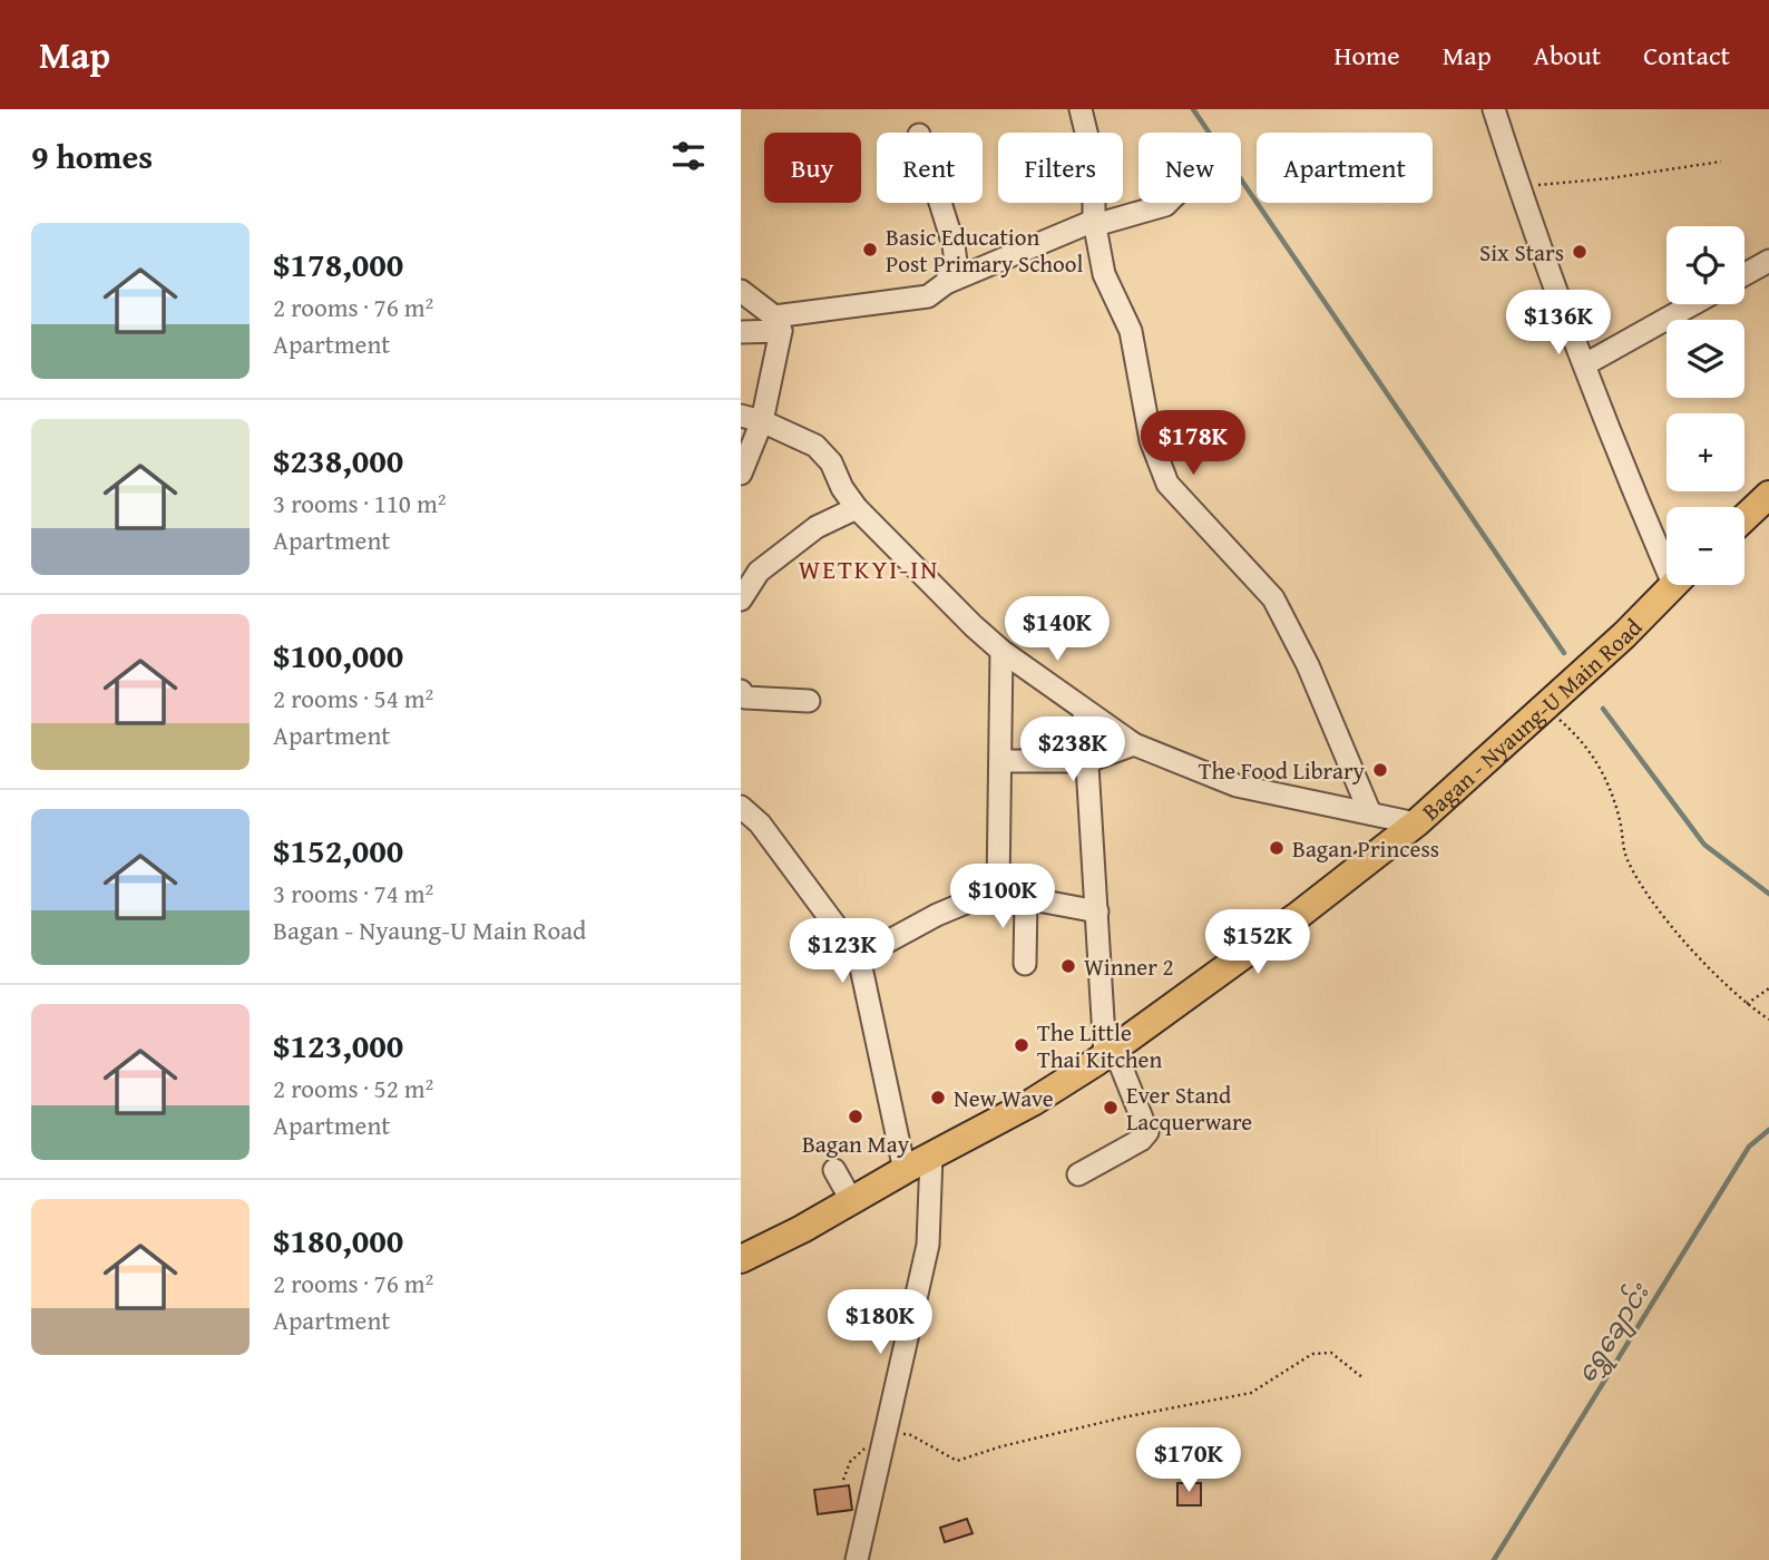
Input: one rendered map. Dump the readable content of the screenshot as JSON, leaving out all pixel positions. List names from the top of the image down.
{
  "streets": {
    "main road": ["Bagan - Nyaung-U Main Road"]
  },
  "districts": ["WETKYI-IN"],
  "water": ["ရွှေချောင်း"],
  "places": [
    "Basic Education Post Primary School",
    "Six Stars",
    "The Food Library",
    "Bagan Princess",
    "Winner 2",
    "The Little Thai Kitchen",
    "New Wave",
    "Ever Stand Lacquerware",
    "Bagan May"
  ],
  "page": {
    "header": "Map",
    "nav": [
      "Home",
      "Map",
      "About",
      "Contact"
    ],
    "heading": "9 homes",
    "chip": [
      "Buy",
      "Rent",
      "Filters",
      "New",
      "Apartment"
    ],
    "list": [
      {
        "name": "$178,000",
        "note": "2 rooms · 76 m² · Apartment"
      },
      {
        "name": "$238,000",
        "note": "3 rooms · 110 m² · Apartment"
      },
      {
        "name": "$100,000",
        "note": "2 rooms · 54 m² · Apartment"
      },
      {
        "name": "$152,000",
        "note": "3 rooms · 74 m² · Bagan - Nyaung-U Main Road"
      },
      {
        "name": "$123,000",
        "note": "2 rooms · 52 m² · Apartment"
      },
      {
        "name": "$180,000",
        "note": "2 rooms · 76 m² · Apartment"
      }
    ],
    "map_buttons": ["+", "−"],
    "price": [
      "$136K",
      "$178K",
      "$140K",
      "$238K",
      "$100K",
      "$152K",
      "$123K",
      "$180K",
      "$170K"
    ]
  }
}
